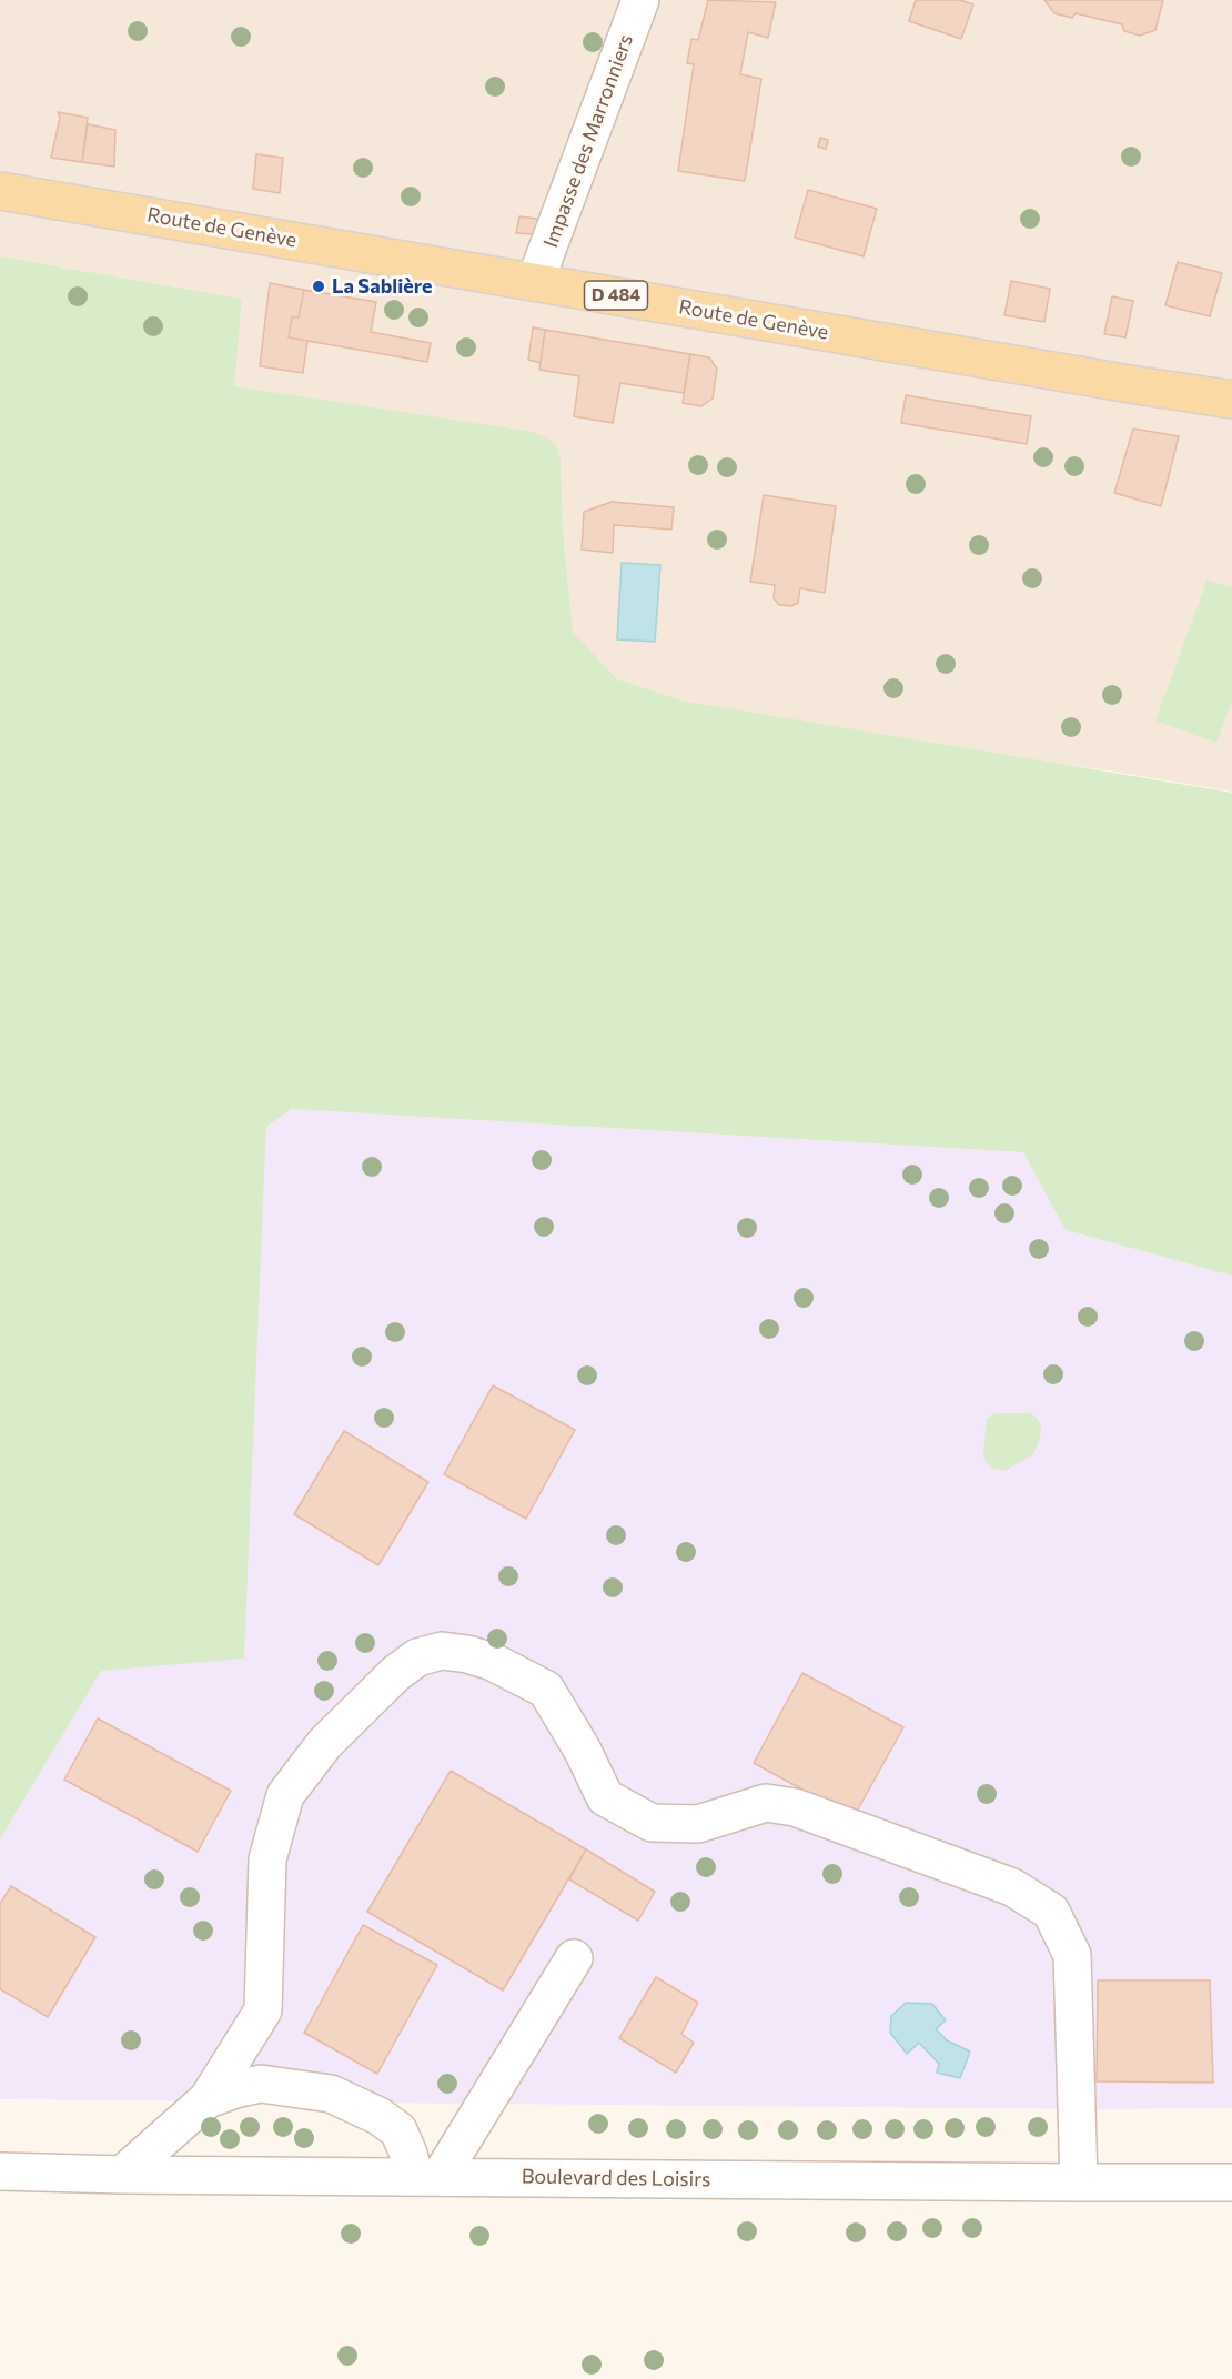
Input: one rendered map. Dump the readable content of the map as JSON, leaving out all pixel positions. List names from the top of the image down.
{
  "streets": {
    "main road": ["Route de Genève", "D 484"],
    "street": ["Impasse des Marronniers", "Boulevard des Loisirs"]
  },
  "crossings": [
    ["Impasse des Marronniers", "Route de Genève"]
  ],
  "places": ["La Sablière"]
}
